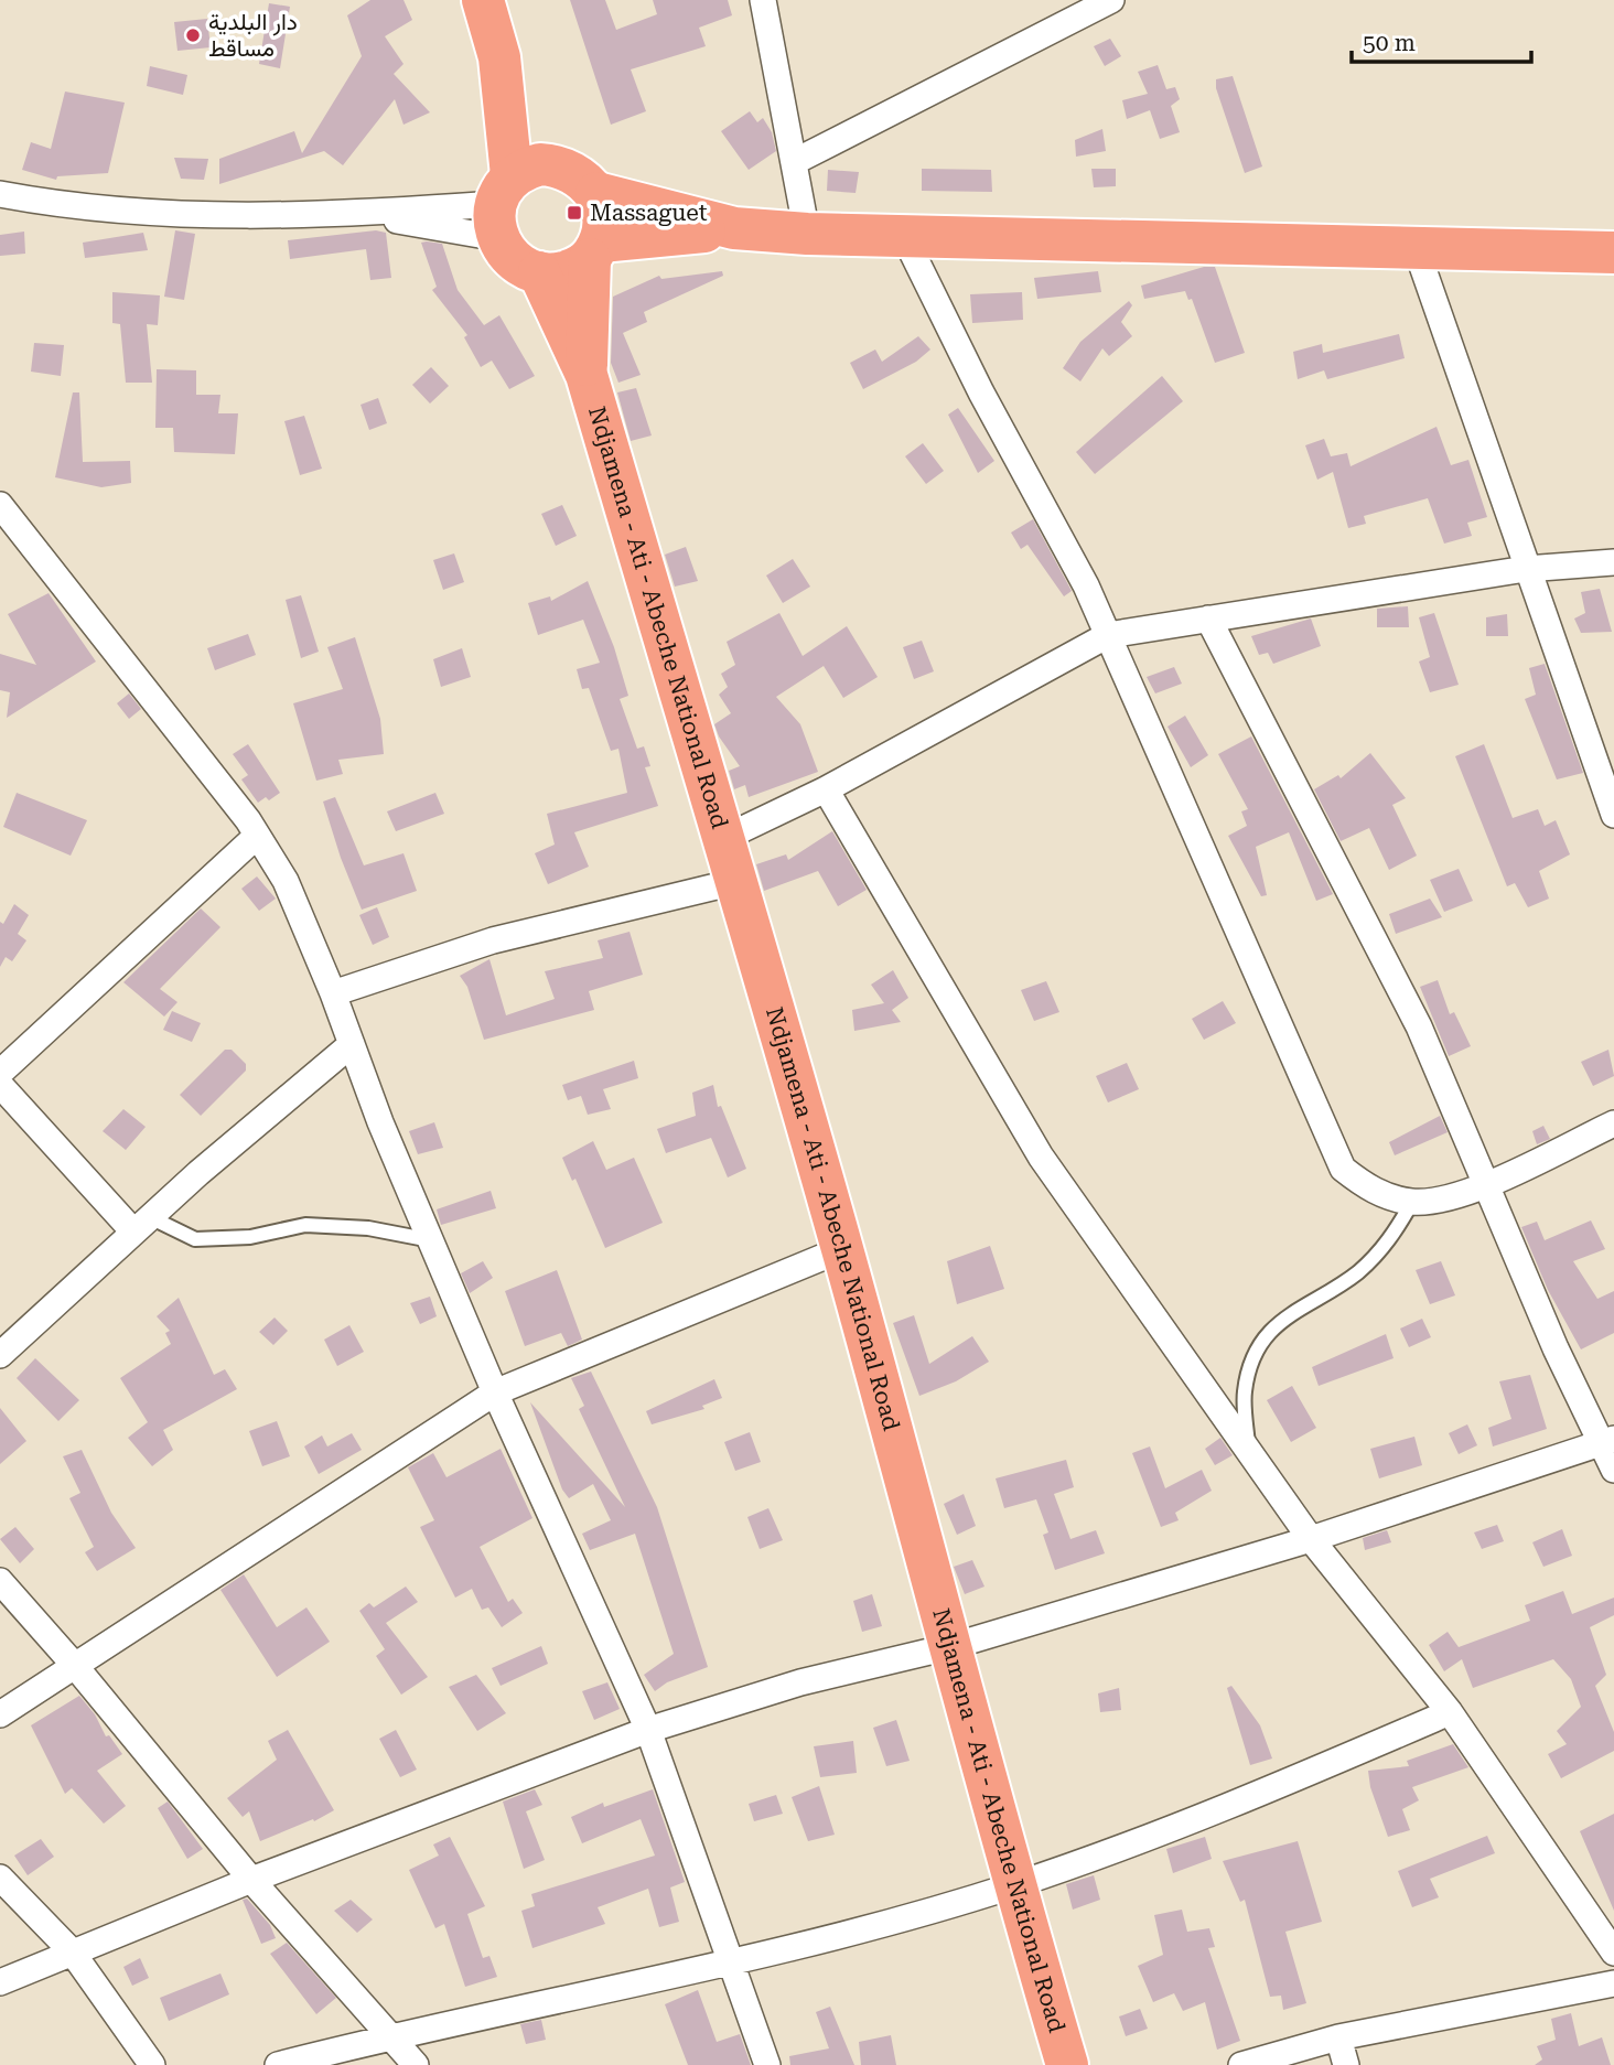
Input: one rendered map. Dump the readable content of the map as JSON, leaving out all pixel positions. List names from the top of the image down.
{
  "streets": {
    "highway": ["Ndjamena - Ati - Abeche National Road"]
  },
  "places": {
    "other": ["دار البلدية مساقط"],
    "transit": ["Massaguet"]
  },
  "scale_bar": "50 m"
}
